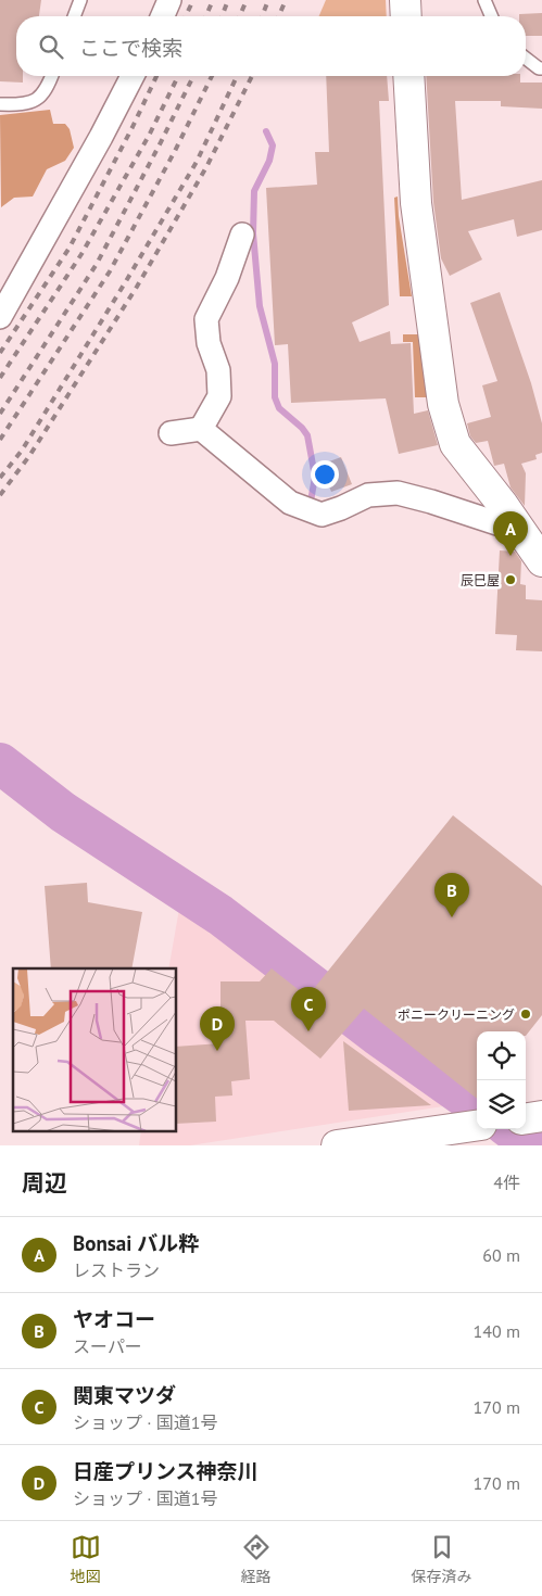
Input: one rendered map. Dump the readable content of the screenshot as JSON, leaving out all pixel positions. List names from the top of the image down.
{
  "places": ["辰巳屋", "ポニークリーニング"],
  "page": {
    "search": "ここで検索",
    "pins": [
      "A",
      "B",
      "C",
      "D"
    ],
    "heading": ["周辺", "4件"],
    "list": [
      {
        "mark": "A",
        "name": "Bonsai バル粋",
        "note": "レストラン",
        "value": "60 m"
      },
      {
        "mark": "B",
        "name": "ヤオコー",
        "note": "スーパー",
        "value": "140 m"
      },
      {
        "mark": "C",
        "name": "関東マツダ",
        "note": "ショップ · 国道1号",
        "value": "170 m"
      },
      {
        "mark": "D",
        "name": "日産プリンス神奈川",
        "note": "ショップ · 国道1号",
        "value": "170 m"
      }
    ],
    "nav": ["地図", "経路", "保存済み"]
  }
}
